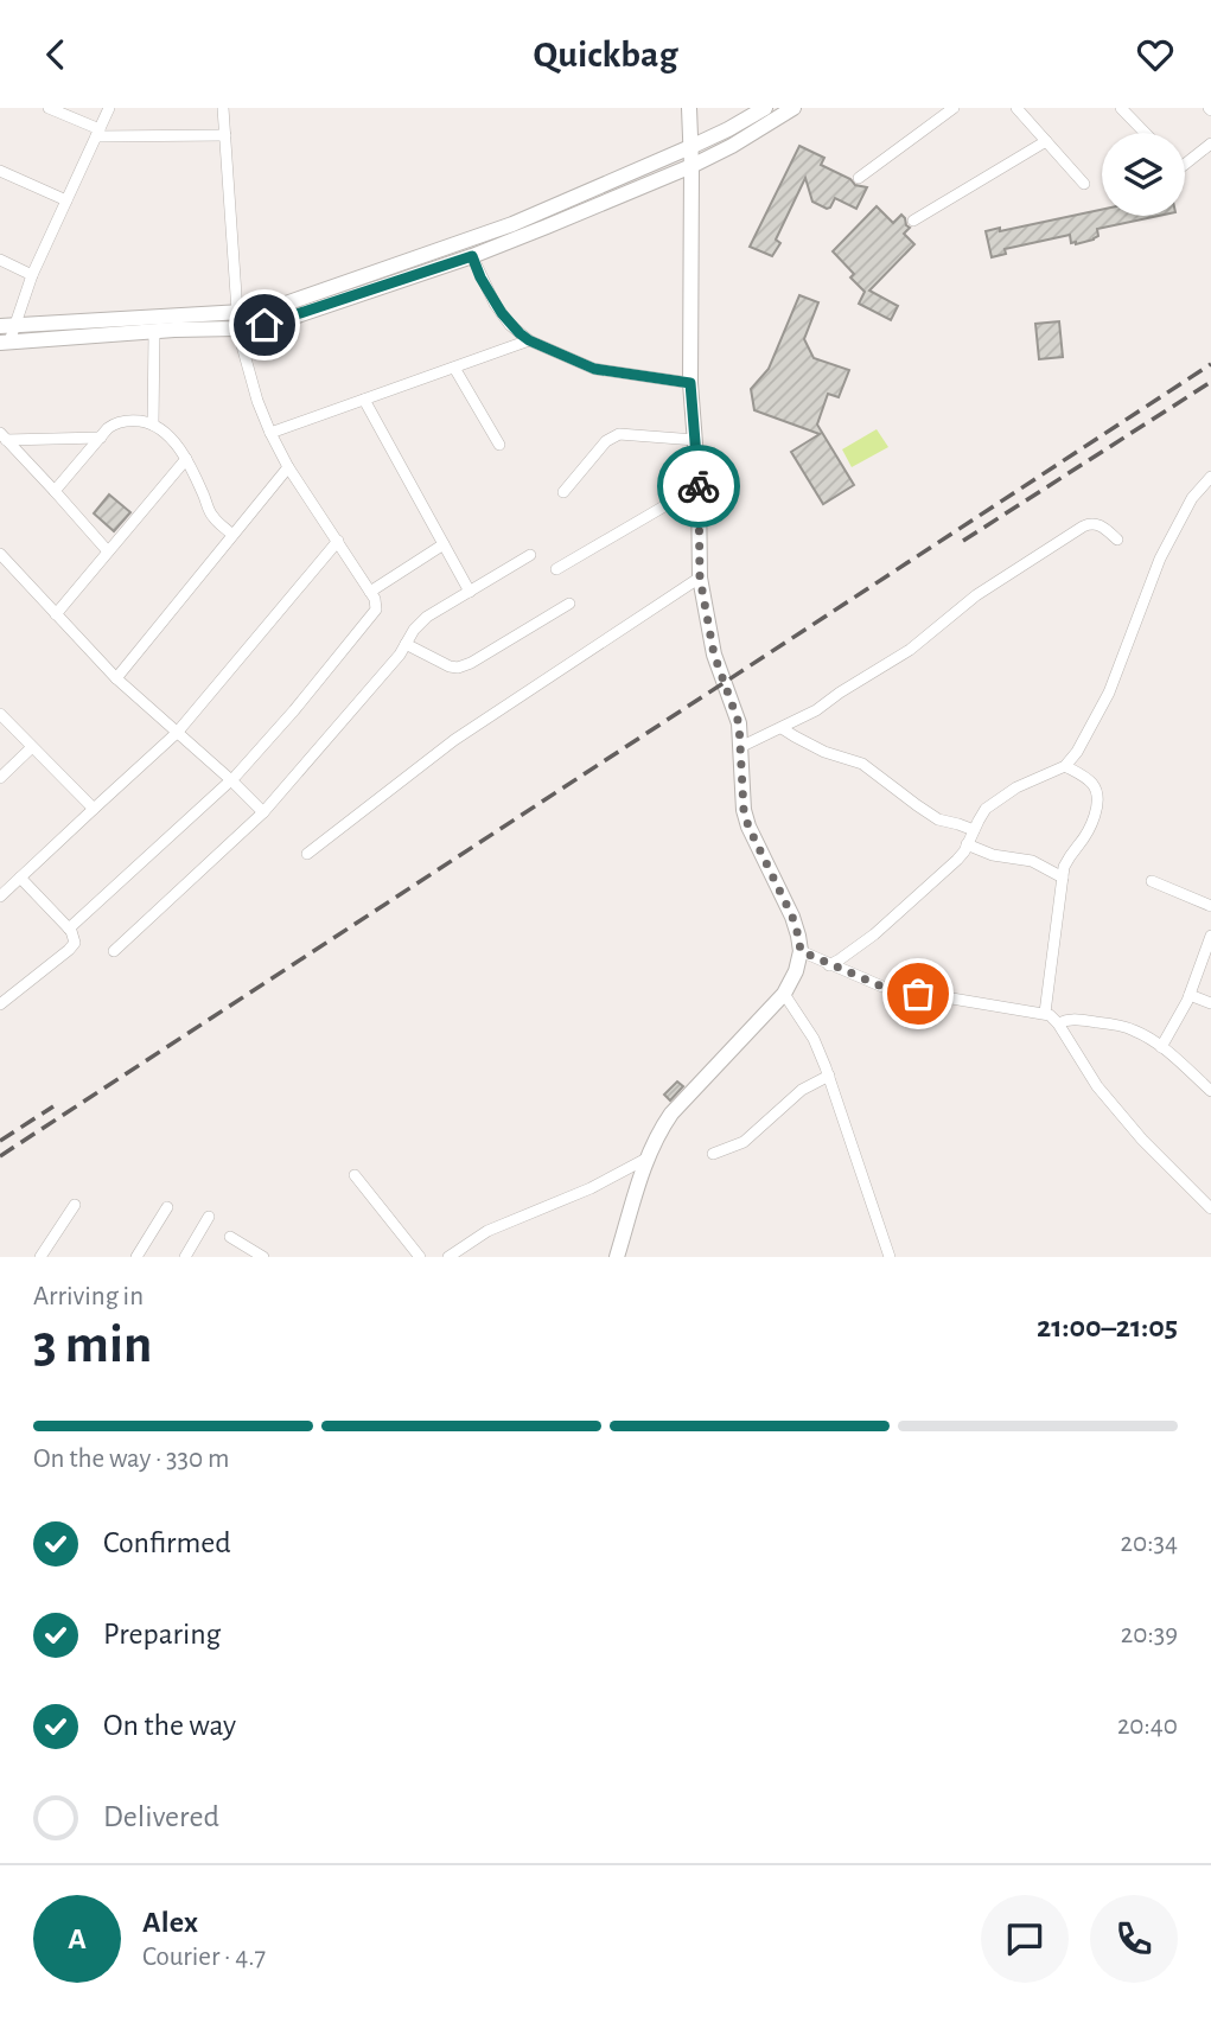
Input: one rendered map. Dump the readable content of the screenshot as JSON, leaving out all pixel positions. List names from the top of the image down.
{
  "page": {
    "header": "Quickbag",
    "heading": ["3 min", "Arriving in", "21:00–21:05"],
    "panel": ["Alex", "Courier · 4.7"],
    "bar": "On the way · 330 m",
    "list": [
      ["Confirmed", "20:34"],
      ["Preparing", "20:39"],
      ["On the way", "20:40"],
      "Delivered"
    ],
    "round": "A"
  }
}
